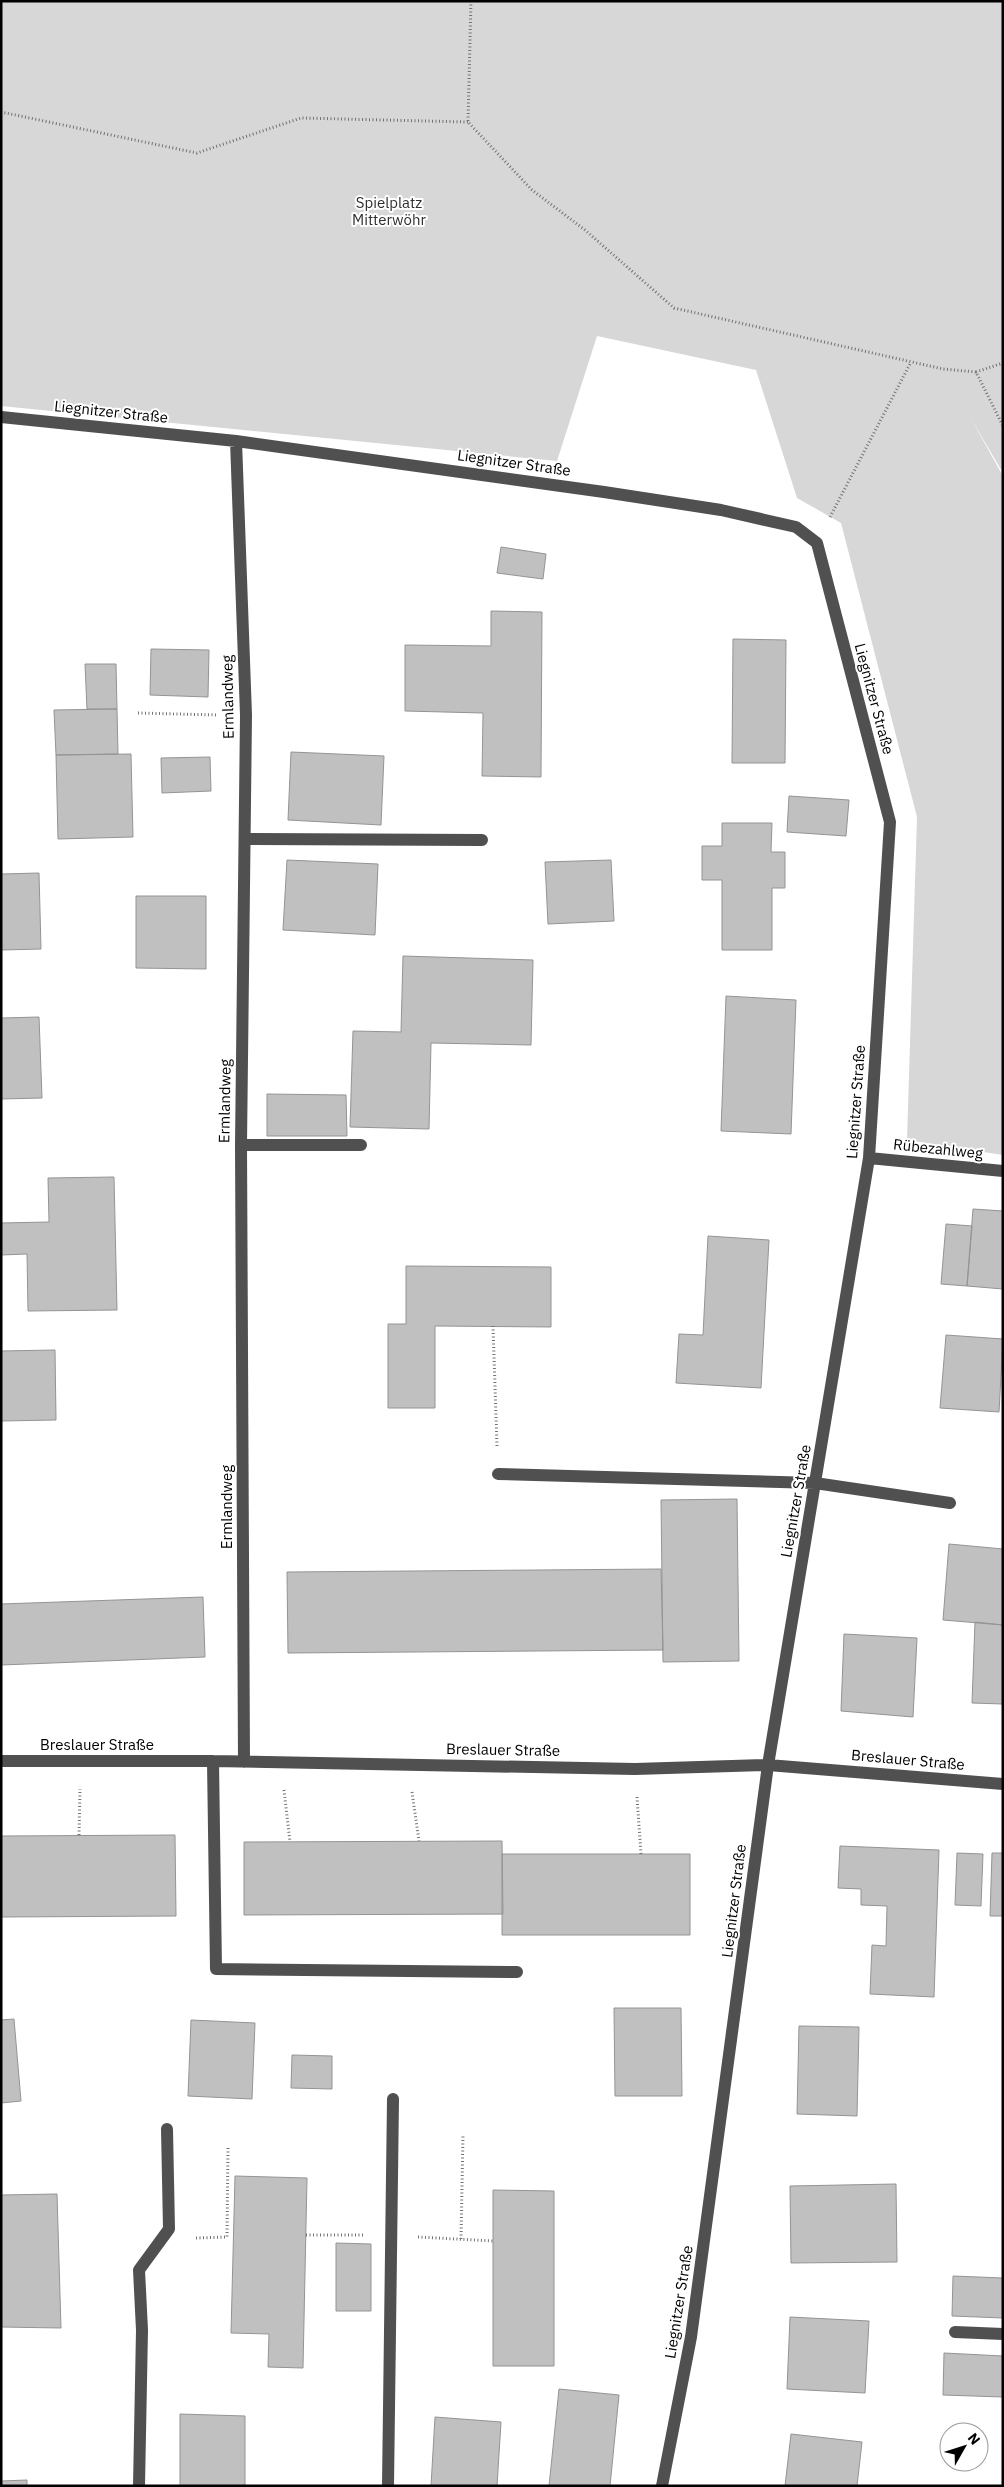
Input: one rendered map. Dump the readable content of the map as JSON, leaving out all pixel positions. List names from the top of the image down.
{
  "streets": {
    "street": [
      "Liegnitzer Straße",
      "Ermlandweg",
      "Rübezahlweg",
      "Breslauer Straße"
    ]
  },
  "crossings": [
    ["Liegnitzer Straße", "Ermlandweg"],
    ["Liegnitzer Straße", "Rübezahlweg"],
    ["Liegnitzer Straße", "Breslauer Straße"],
    ["Ermlandweg", "Breslauer Straße"]
  ],
  "parks": ["Spielplatz Mitterwöhr"],
  "north": "top right"
}
